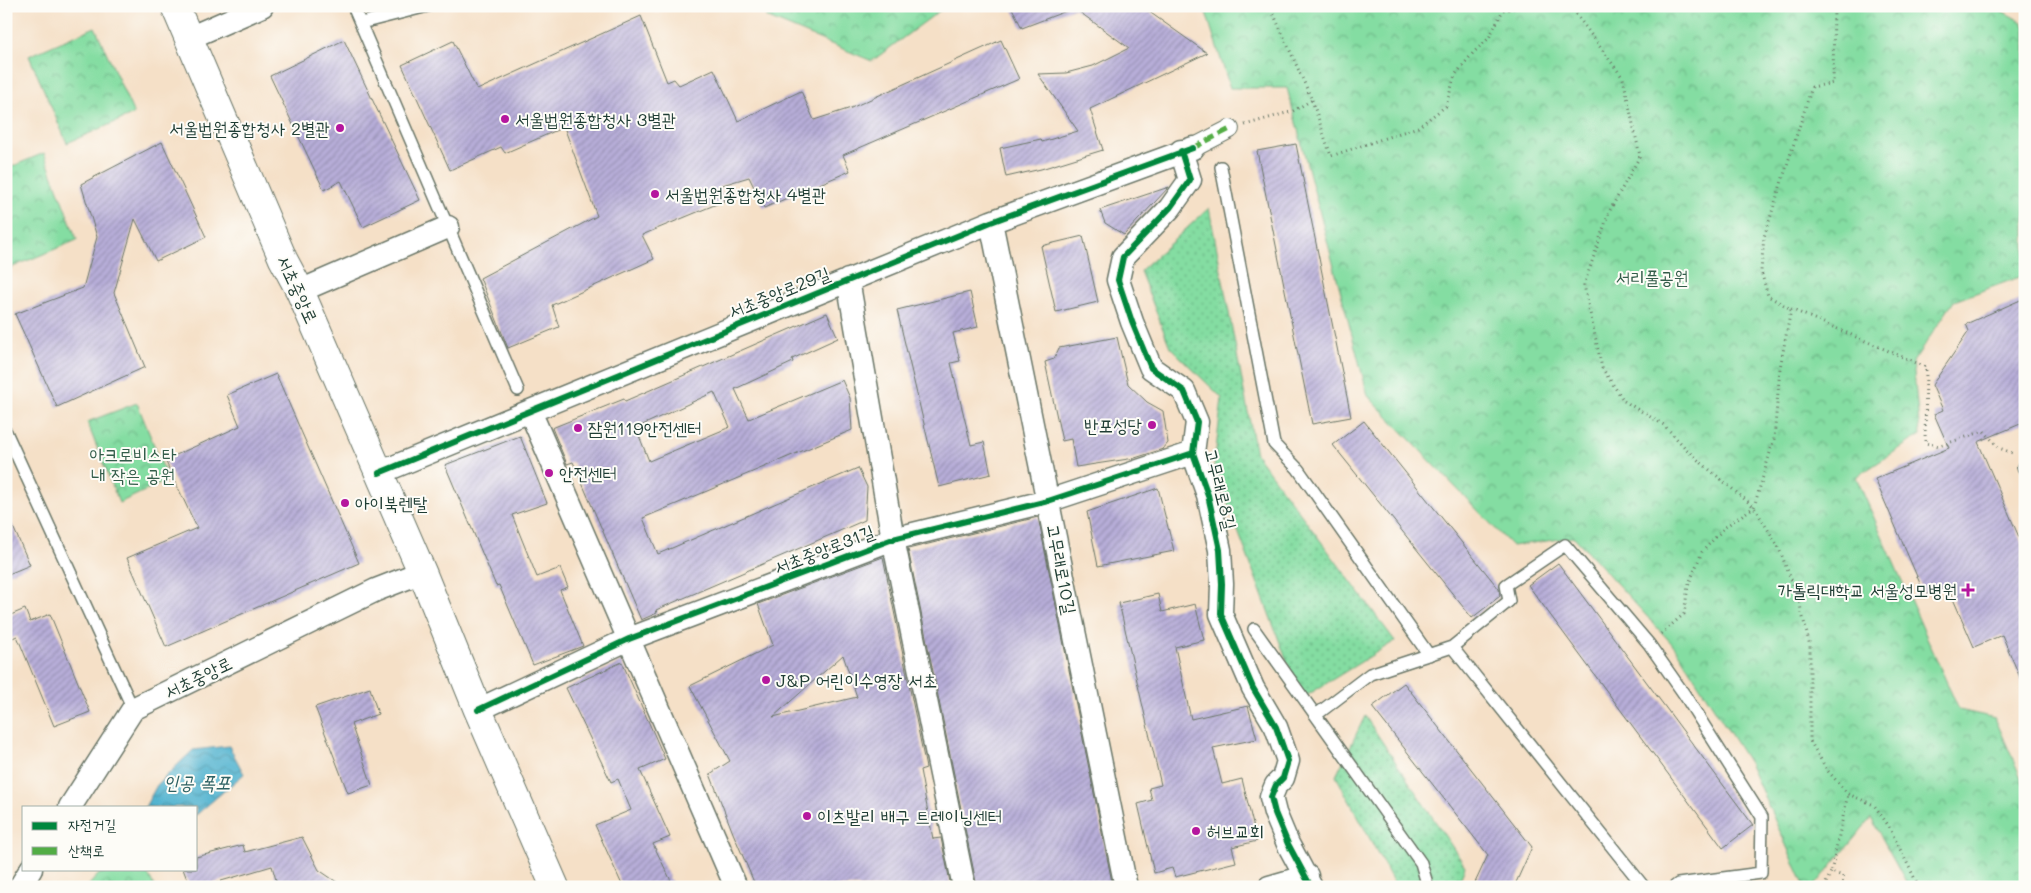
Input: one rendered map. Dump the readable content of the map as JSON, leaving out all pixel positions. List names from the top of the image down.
{
  "streets": {
    "main road": ["서초중앙로"],
    "street": [
      "서초중앙로29길",
      "고무래로8길",
      "서초중앙로31길",
      "고무래로10길"
    ]
  },
  "crossings": [
    ["서초중앙로", "서초중앙로29길"],
    ["서초중앙로", "서초중앙로31길"],
    ["서초중앙로29길", "고무래로8길"],
    ["서초중앙로29길", "서초중앙로31길"],
    ["서초중앙로29길", "고무래로10길"],
    ["고무래로8길", "서초중앙로31길"],
    ["서초중앙로31길", "고무래로10길"]
  ],
  "water": ["인공 폭포"],
  "parks": ["서리풀공원", "아크로비스타 내 작은 공원"],
  "places": {
    "other": [
      "서울법원종합청사 3별관",
      "서울법원종합청사 2별관",
      "서울법원종합청사 4별관",
      "반포성당",
      "잠원119안전센터",
      "안전센터",
      "아이북렌탈",
      "J&P 어린이수영장 서초",
      "이츠발리 배구 트레이닝센터",
      "허브교회"
    ],
    "health": ["가톨릭대학교 서울성모병원"]
  },
  "legend": ["자전거길", "산책로"]
}
